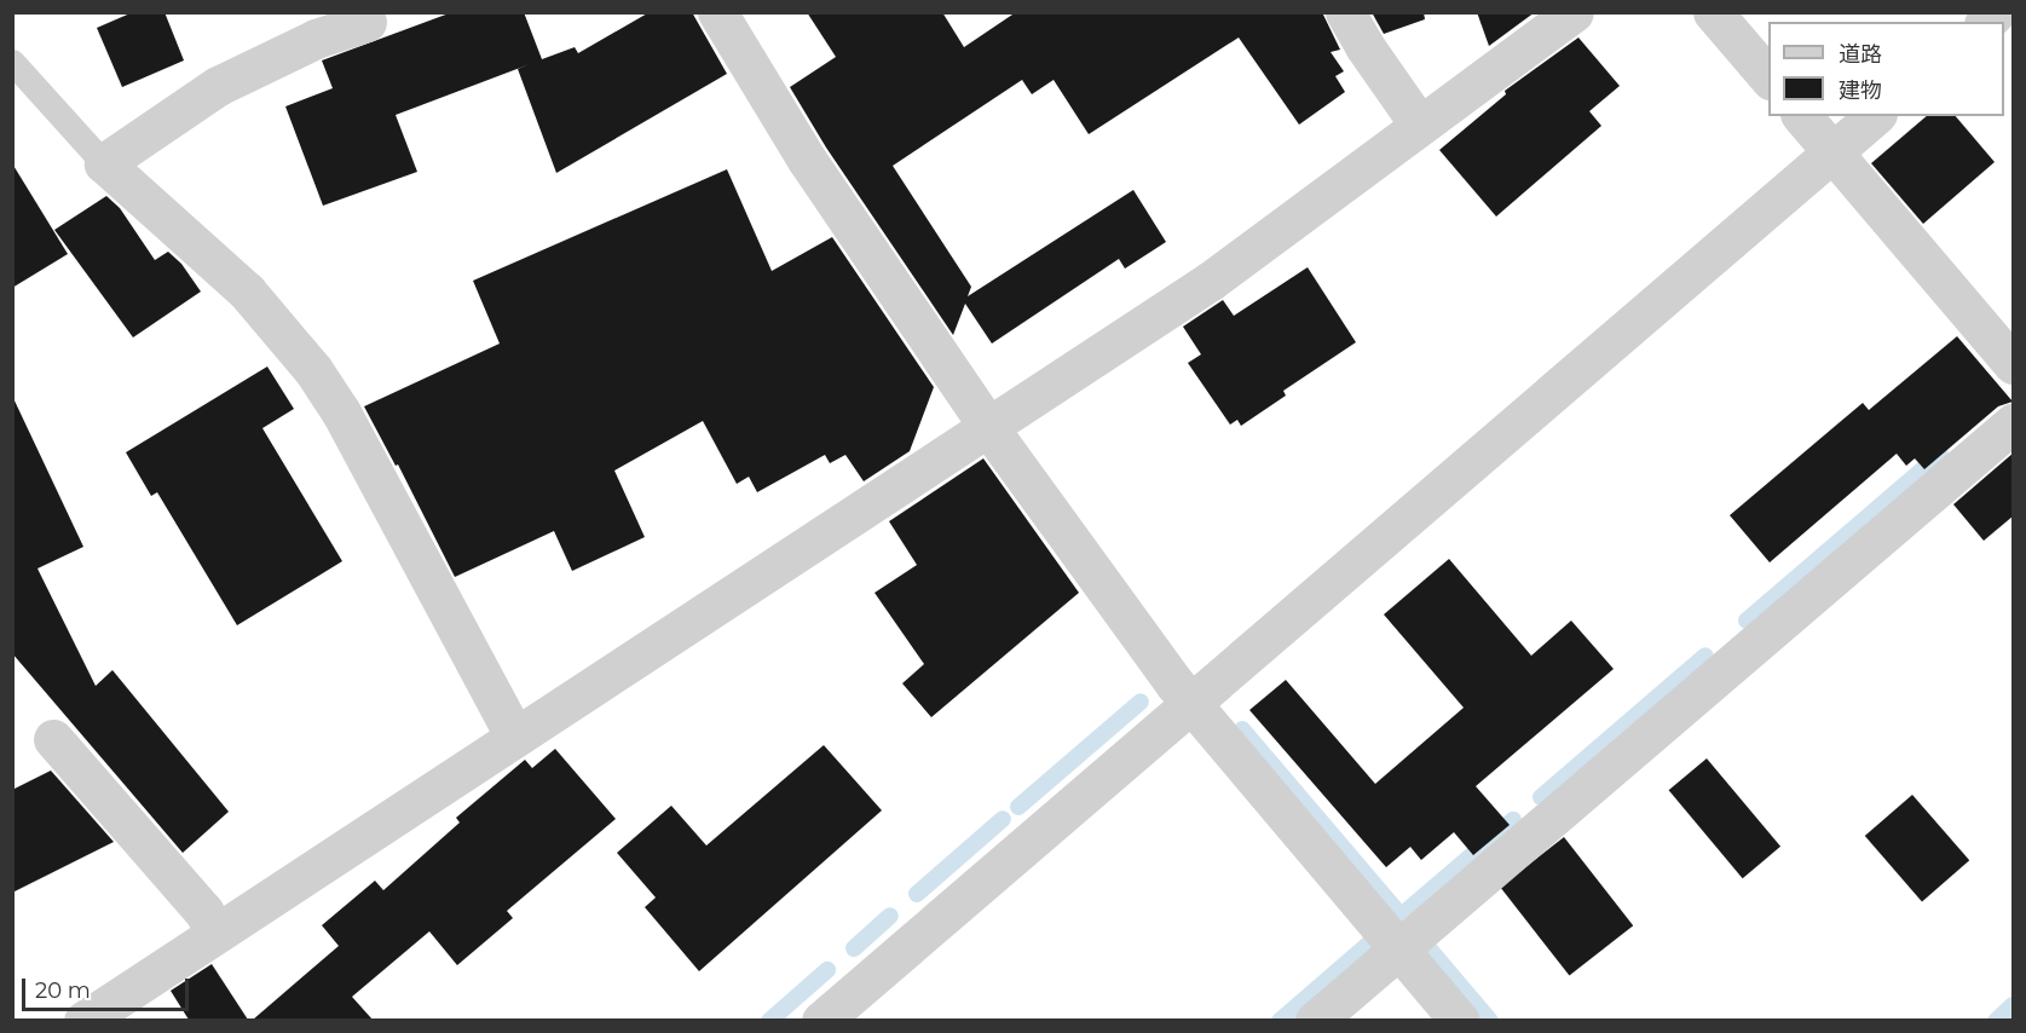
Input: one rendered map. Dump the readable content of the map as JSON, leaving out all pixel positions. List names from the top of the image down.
{
  "legend": ["道路", "建物"],
  "scale_bar": "20 m"
}
